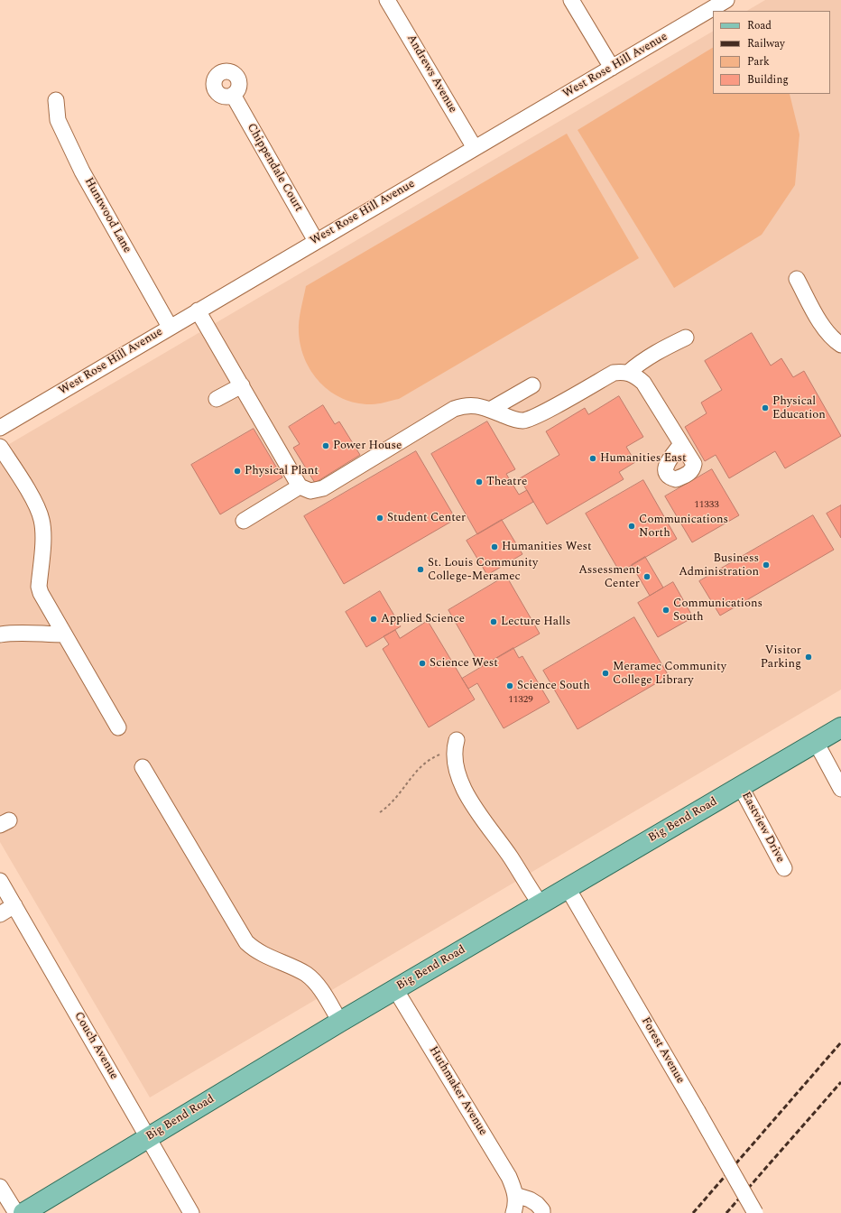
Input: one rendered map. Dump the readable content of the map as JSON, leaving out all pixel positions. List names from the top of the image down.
{
  "streets": {
    "main road": ["Big Bend Road"],
    "street": [
      "West Rose Hill Avenue",
      "Andrews Avenue",
      "Chippendale Court",
      "Huntwood Lane",
      "Eastview Drive",
      "Couch Avenue",
      "Forest Avenue",
      "Huthmaker Avenue"
    ]
  },
  "crossings": [
    ["West Rose Hill Avenue", "Andrews Avenue"],
    ["West Rose Hill Avenue", "Chippendale Court"],
    ["West Rose Hill Avenue", "Huntwood Lane"],
    ["Big Bend Road", "Eastview Drive"],
    ["Big Bend Road", "Couch Avenue"],
    ["Big Bend Road", "Forest Avenue"],
    ["Big Bend Road", "Huthmaker Avenue"]
  ],
  "places": [
    "Physical Education",
    "Power House",
    "Humanities East",
    "Physical Plant",
    "Theatre",
    "Student Center",
    "Communications North",
    "Humanities West",
    "Business Administration",
    "St. Louis Community College-Meramec",
    "Assessment Center",
    "Communications South",
    "Applied Science",
    "Lecture Halls",
    "Visitor Parking",
    "Science West",
    "Meramec Community College Library",
    "Science South"
  ],
  "house_numbers": ["11333", "11329"],
  "legend": [
    "Road",
    "Railway",
    "Park",
    "Building"
  ]
}
